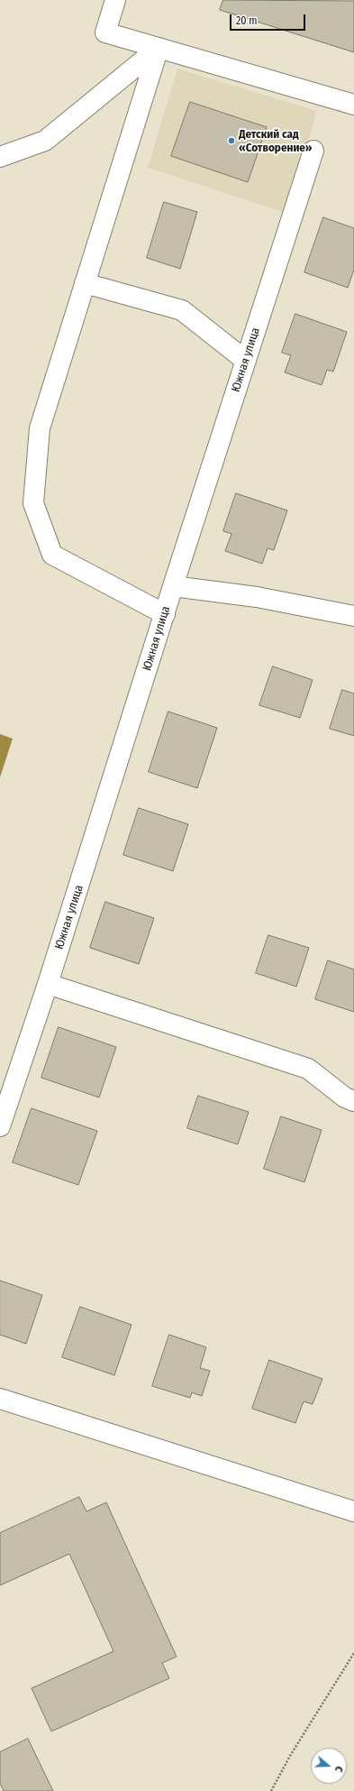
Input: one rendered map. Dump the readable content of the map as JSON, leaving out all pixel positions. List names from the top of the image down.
{
  "streets": {
    "street": ["Южная улица"]
  },
  "places": ["Детский сад «Сотворение»"],
  "scale_bar": "20 m",
  "north": "right"
}
